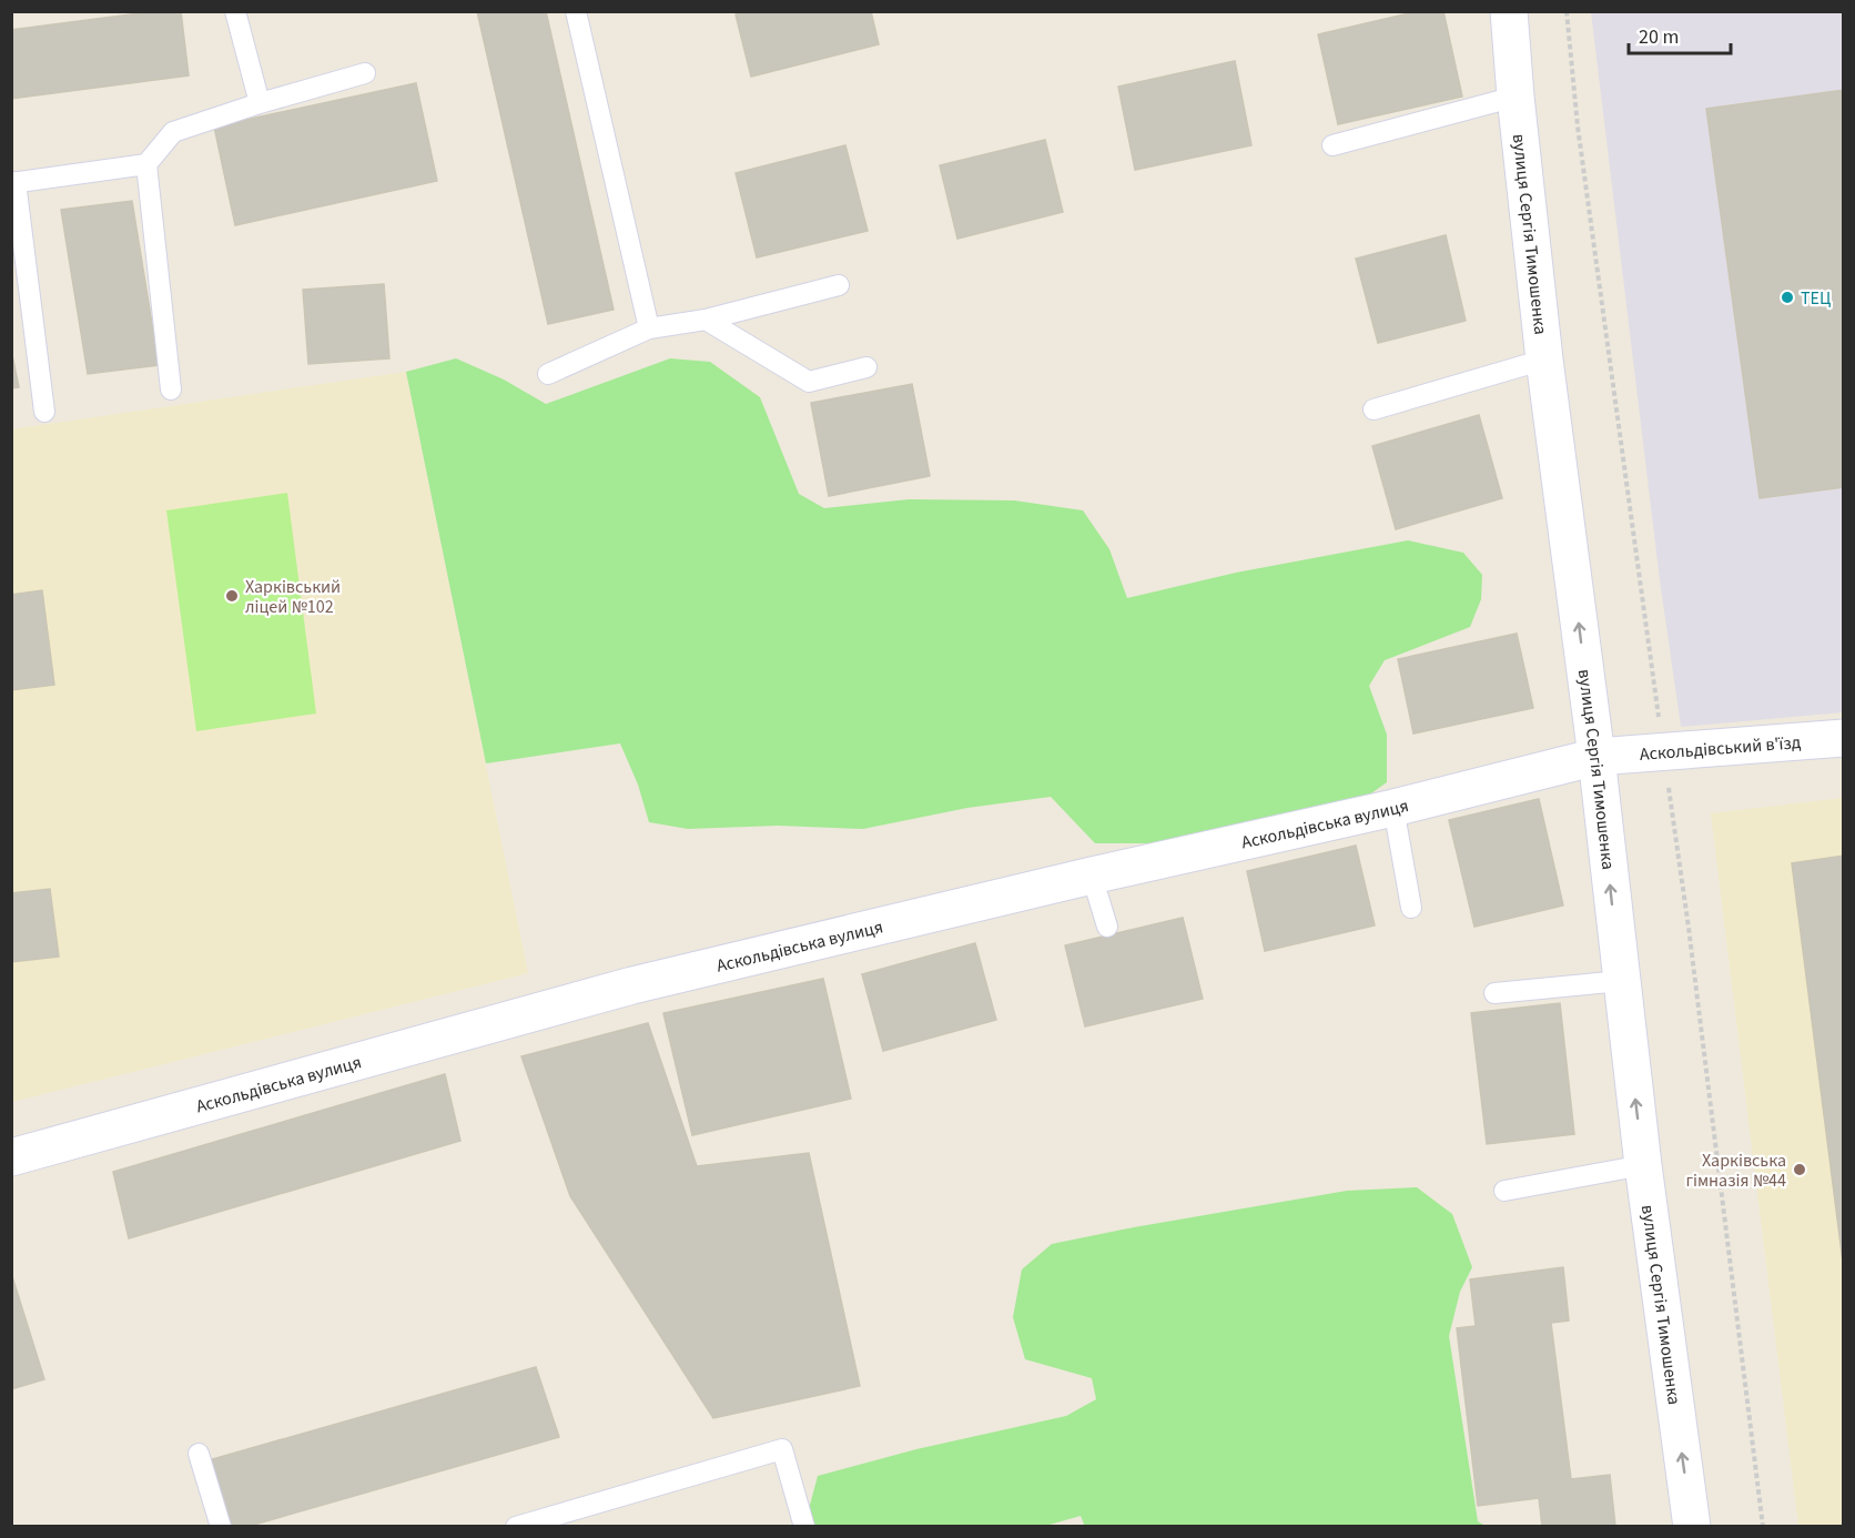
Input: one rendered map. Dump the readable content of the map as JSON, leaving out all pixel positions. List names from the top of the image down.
{
  "streets": {
    "street": ["вулиця Сергія Тимошенка", "Аскольдівський в'їзд", "Аскольдівська вулиця"]
  },
  "crossings": [
    ["вулиця Сергія Тимошенка", "Аскольдівський в'їзд"],
    ["вулиця Сергія Тимошенка", "Аскольдівська вулиця"],
    ["Аскольдівський в'їзд", "Аскольдівська вулиця"]
  ],
  "one_way": ["вулиця Сергія Тимошенка"],
  "places": ["ТЕЦ", "Харківський ліцей №102", "Харківська гімназія №44"],
  "scale_bar": "20 m"
}
